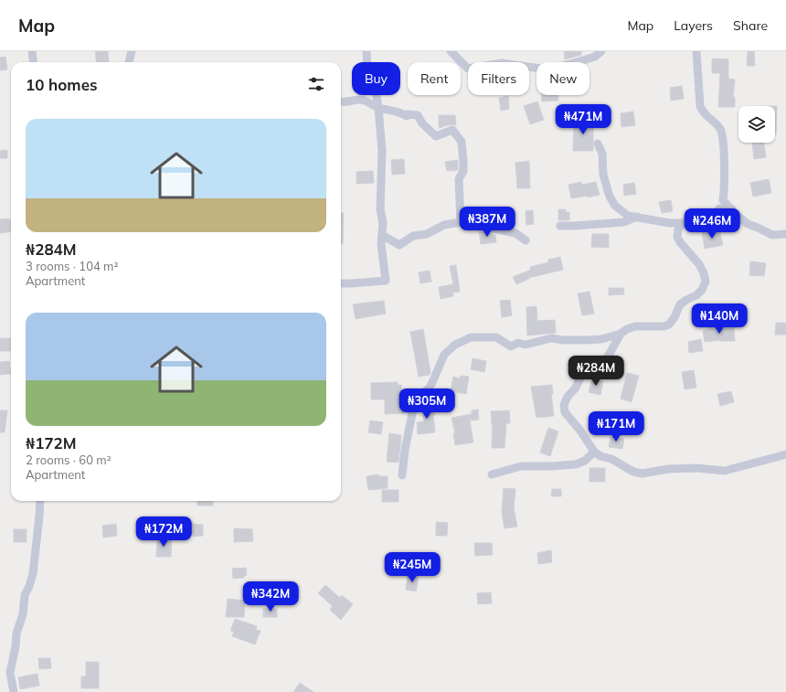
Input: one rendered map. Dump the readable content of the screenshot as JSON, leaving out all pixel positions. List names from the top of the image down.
{
  "page": {
    "header": "Map",
    "nav": ["Map", "Layers", "Share"],
    "chip": [
      "Buy",
      "Rent",
      "Filters",
      "New"
    ],
    "heading": "10 homes",
    "price": [
      "₦471M",
      "₦387M",
      "₦246M",
      "₦140M",
      "₦284M",
      "₦305M",
      "₦171M",
      "₦172M",
      "₦245M",
      "₦342M"
    ],
    "list": [
      {
        "name": "₦284M",
        "note": "3 rooms · 104 m² · Apartment"
      },
      {
        "name": "₦172M",
        "note": "2 rooms · 60 m² · Apartment"
      }
    ]
  }
}
